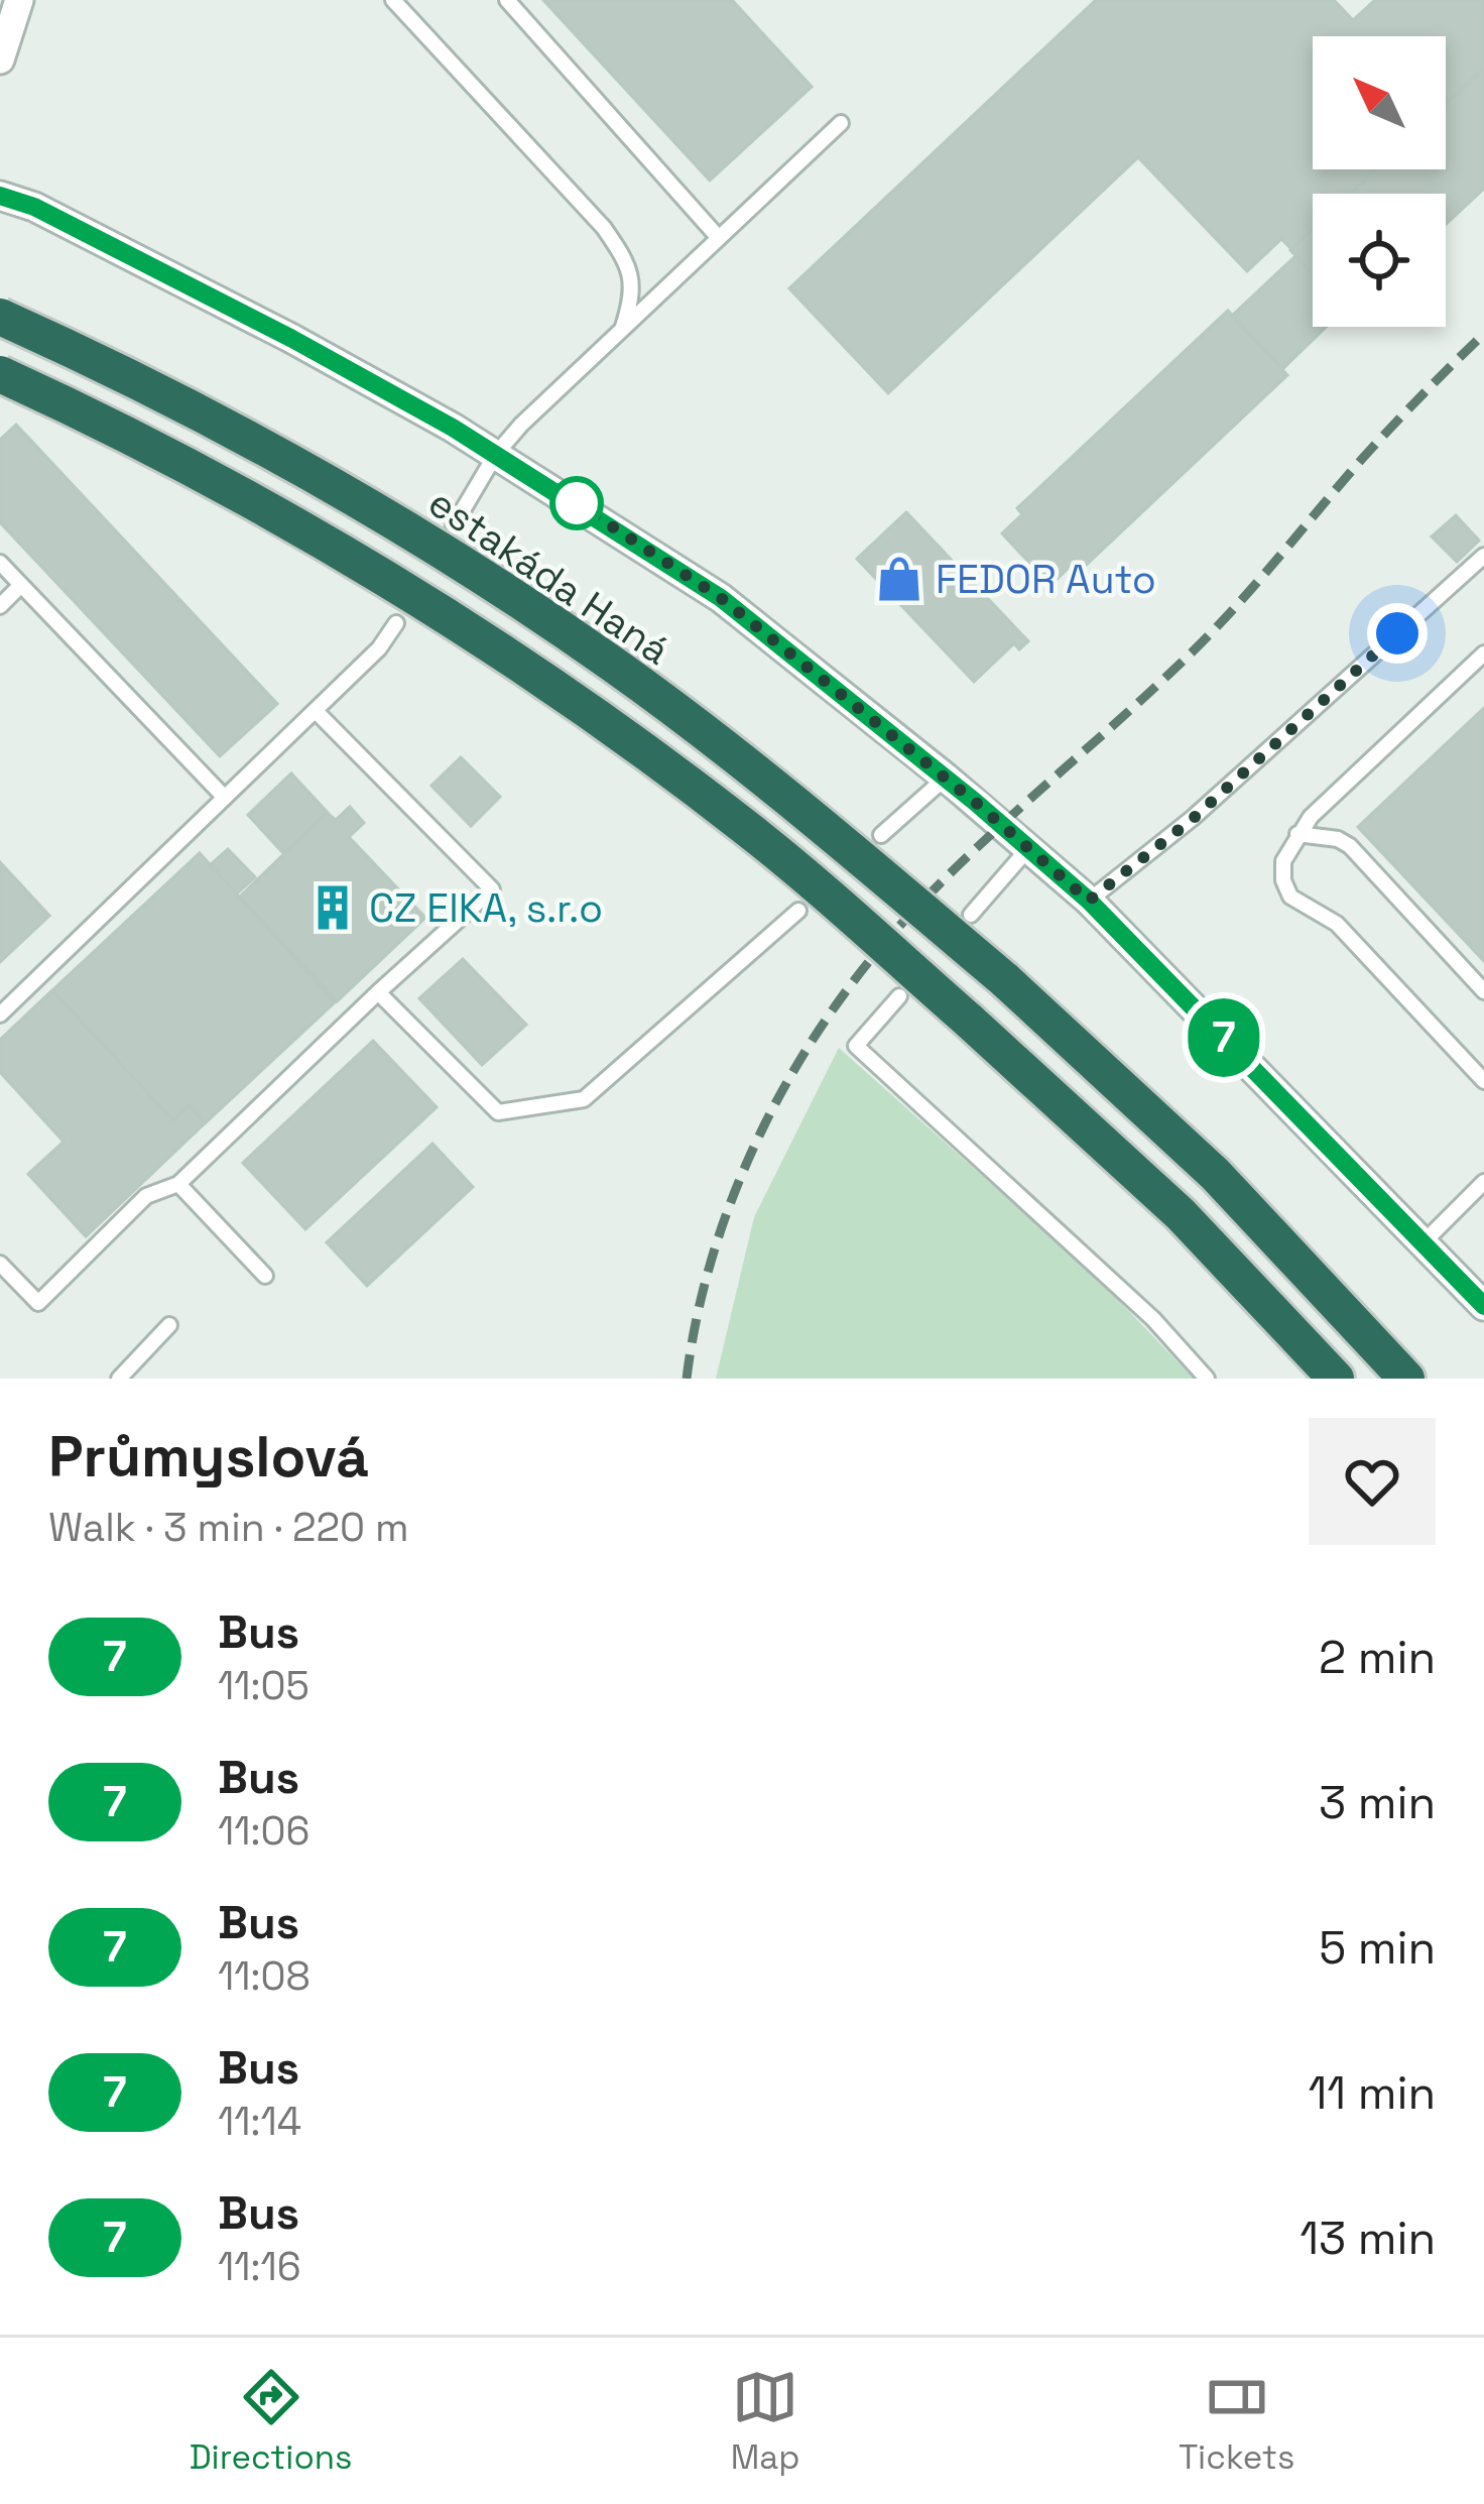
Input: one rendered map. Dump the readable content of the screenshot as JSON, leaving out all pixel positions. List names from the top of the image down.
{
  "streets": {
    "highway": ["estakáda Haná"]
  },
  "places": {
    "shop": ["FEDOR Auto"],
    "building": ["CZ EIKA, s.r.o"]
  },
  "lines": ["bus line 7"],
  "north": "top left",
  "page": {
    "on_map": "7",
    "heading": ["Průmyslová", "Walk · 3 min · 220 m"],
    "list": [
      {
        "mark": "7",
        "name": "Bus",
        "note": "11:05",
        "value": "2 min"
      },
      {
        "mark": "7",
        "name": "Bus",
        "note": "11:06",
        "value": "3 min"
      },
      {
        "mark": "7",
        "name": "Bus",
        "note": "11:08",
        "value": "5 min"
      },
      {
        "mark": "7",
        "name": "Bus",
        "note": "11:14",
        "value": "11 min"
      },
      {
        "mark": "7",
        "name": "Bus",
        "note": "11:16",
        "value": "13 min"
      }
    ],
    "tabs": ["Directions", "Map", "Tickets"]
  }
}
